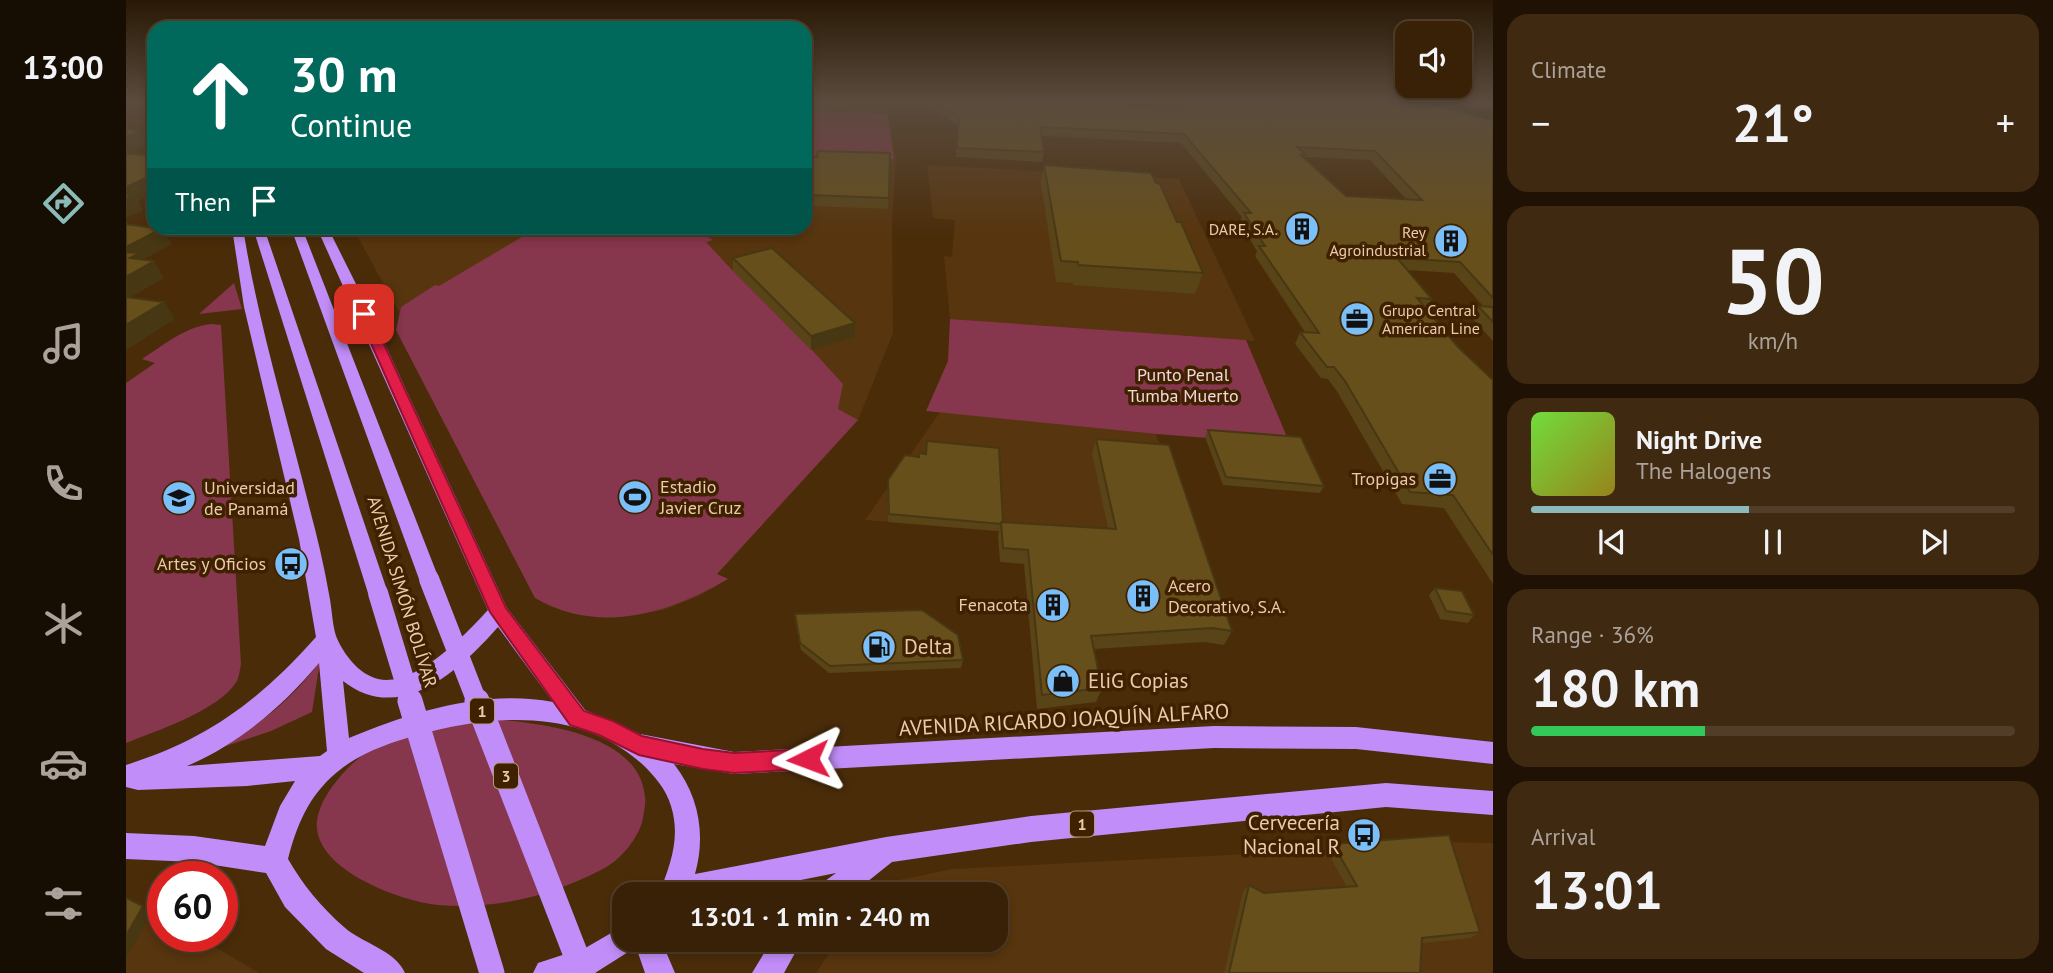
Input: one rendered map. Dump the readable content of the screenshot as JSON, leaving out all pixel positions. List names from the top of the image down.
{
  "streets": {
    "main road": [
      "AVENIDA SIMÓN BOLÍVAR",
      "1",
      "AVENIDA RICARDO JOAQUÍN ALFARO",
      "3"
    ]
  },
  "crossings": [
    ["1", "AVENIDA RICARDO JOAQUÍN ALFARO"]
  ],
  "parks": ["Punto Penal Tumba Muerto"],
  "places": {
    "building": [
      "DARE, S.A.",
      "Rey Agroindustrial",
      "Acero Decorativo, S.A.",
      "Fenacota"
    ],
    "office": ["Grupo Central American Line", "Tropigas"],
    "sports": ["Estadio Javier Cruz"],
    "school or university": ["Universidad de Panamá"],
    "bus stop": ["Artes y Oficios", "Cervecería Nacional R"],
    "fuel station": ["Delta"],
    "shop": ["EliG Copias"]
  },
  "page": {
    "tabs": "13:00",
    "tile": [
      "Climate",
      ["50", "km/h"],
      ["Range · 36%", "180 km"],
      ["Arrival", "13:01"]
    ],
    "turn": ["30 m", "Continue"],
    "heat": ["−", "21°", "+"],
    "then": "Then",
    "song": ["Night Drive", "The Halogens"],
    "limit": "60",
    "trip": "13:01 · 1 min · 240 m"
  }
}
